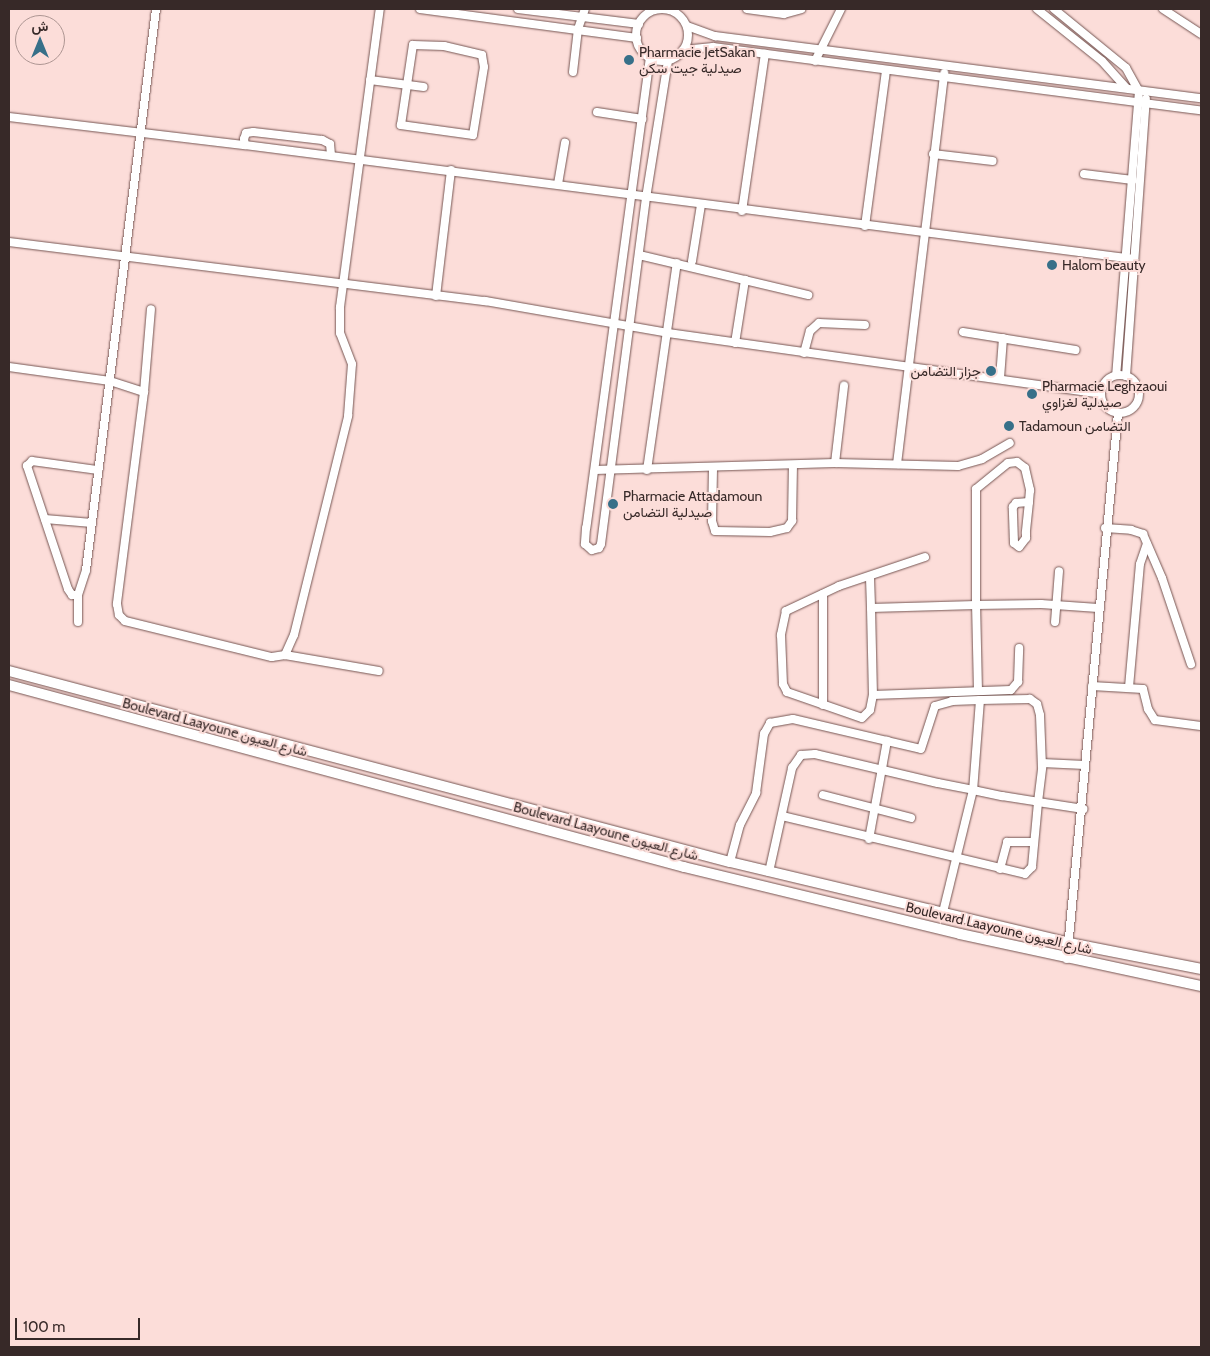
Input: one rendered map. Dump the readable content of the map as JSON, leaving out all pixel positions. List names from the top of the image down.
{
  "streets": {
    "street": ["Boulevard Laayoune شارع العيون"]
  },
  "places": [
    "Pharmacie JetSakan صيدلية جيت سكن",
    "Halom beauty",
    "جزار التضامن",
    "Pharmacie Leghzaoui صيدلية لغزاوي",
    "Tadamoun التضامن",
    "Pharmacie Attadamoun صيدلية التضامن"
  ],
  "scale_bar": "100 m",
  "north": "top"
}
